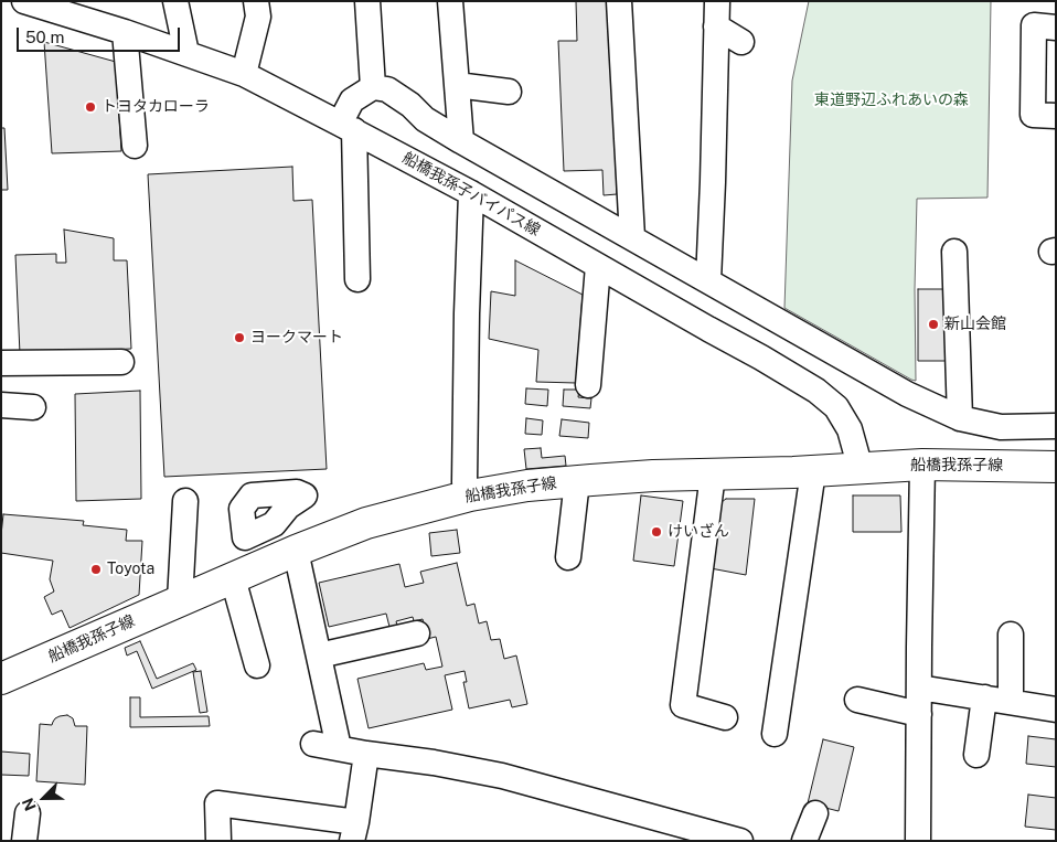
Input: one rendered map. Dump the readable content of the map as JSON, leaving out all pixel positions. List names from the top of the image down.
{
  "streets": {
    "main road": ["船橋我孫子線"],
    "street": ["船橋我孫子バイパス線"]
  },
  "crossings": [
    ["船橋我孫子バイパス線", "船橋我孫子線"]
  ],
  "parks": ["東道野辺ふれあいの森"],
  "places": [
    "トヨタカローラ",
    "新山会館",
    "ヨークマート",
    "けいざん",
    "Toyota"
  ],
  "scale_bar": "50 m",
  "north": "bottom left"
}
